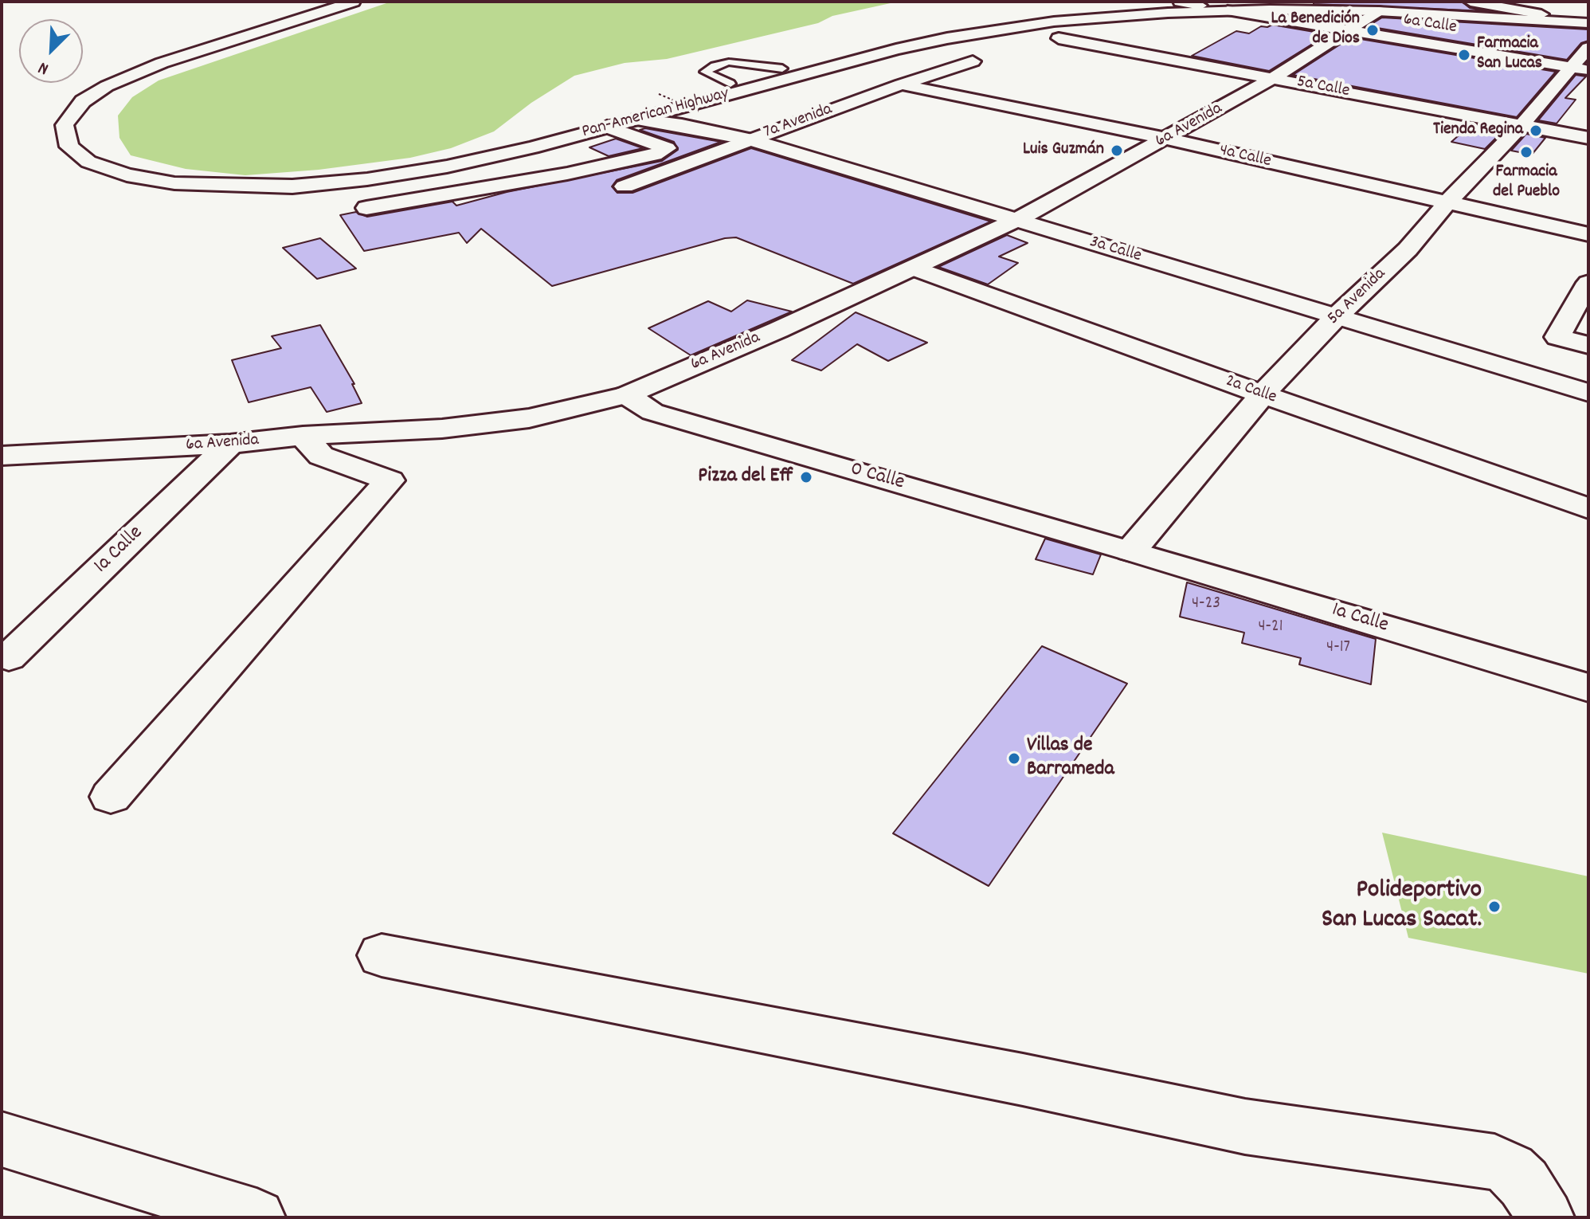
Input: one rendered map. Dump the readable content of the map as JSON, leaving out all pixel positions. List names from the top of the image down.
{
  "streets": {
    "main road": [
      "6a Calle",
      "5a Calle",
      "Pan-American Highway",
      "7a Avenida",
      "6a Avenida",
      "4a Calle",
      "3a Calle",
      "5a Avenida",
      "2a Calle",
      "0 Calle",
      "1a Calle"
    ]
  },
  "crossings": [
    ["6a Calle", "Pan-American Highway"],
    ["6a Calle", "6a Avenida"],
    ["6a Calle", "5a Avenida"],
    ["5a Calle", "6a Avenida"],
    ["5a Calle", "5a Avenida"],
    ["Pan-American Highway", "6a Avenida"],
    ["Pan-American Highway", "3a Calle"],
    ["7a Avenida", "4a Calle"],
    ["7a Avenida", "3a Calle"],
    ["6a Avenida", "4a Calle"],
    ["6a Avenida", "3a Calle"],
    ["6a Avenida", "2a Calle"],
    ["6a Avenida", "0 Calle"],
    ["6a Avenida", "1a Calle"],
    ["4a Calle", "5a Avenida"],
    ["3a Calle", "5a Avenida"],
    ["5a Avenida", "2a Calle"],
    ["5a Avenida", "0 Calle"],
    ["5a Avenida", "1a Calle"],
    ["0 Calle", "1a Calle"]
  ],
  "places": [
    "La Benedición de Dios",
    "Farmacia San Lucas",
    "Tienda Regina",
    "Luis Guzmán",
    "Farmacia del Pueblo",
    "Pizza del Eff",
    "Villas de Barrameda",
    "Polideportivo San Lucas Sacat."
  ],
  "house_numbers": ["4-23", "4-21", "4-17"],
  "north": "bottom left"
}
